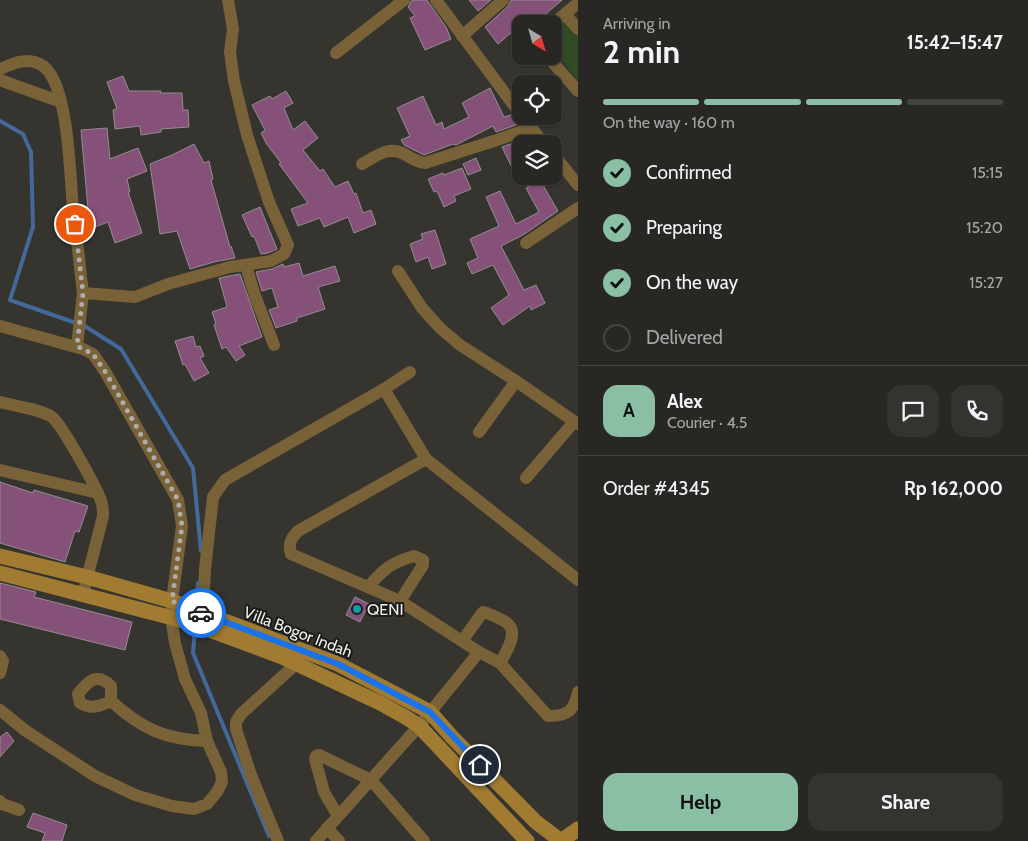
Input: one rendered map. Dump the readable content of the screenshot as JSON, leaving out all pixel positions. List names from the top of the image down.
{
  "streets": {
    "street": ["Villa Bogor Indah"]
  },
  "places": ["QENI"],
  "north": "bottom right",
  "page": {
    "heading": ["2 min", "Arriving in", "15:42–15:47"],
    "panel": [
      "Alex",
      "Courier · 4.5",
      "Order #4345",
      "Rp 162,000"
    ],
    "bar": "On the way · 160 m",
    "list": [
      ["Confirmed", "15:15"],
      ["Preparing", "15:20"],
      ["On the way", "15:27"],
      "Delivered"
    ],
    "round": "A",
    "buttons": ["Help", "Share"]
  }
}
